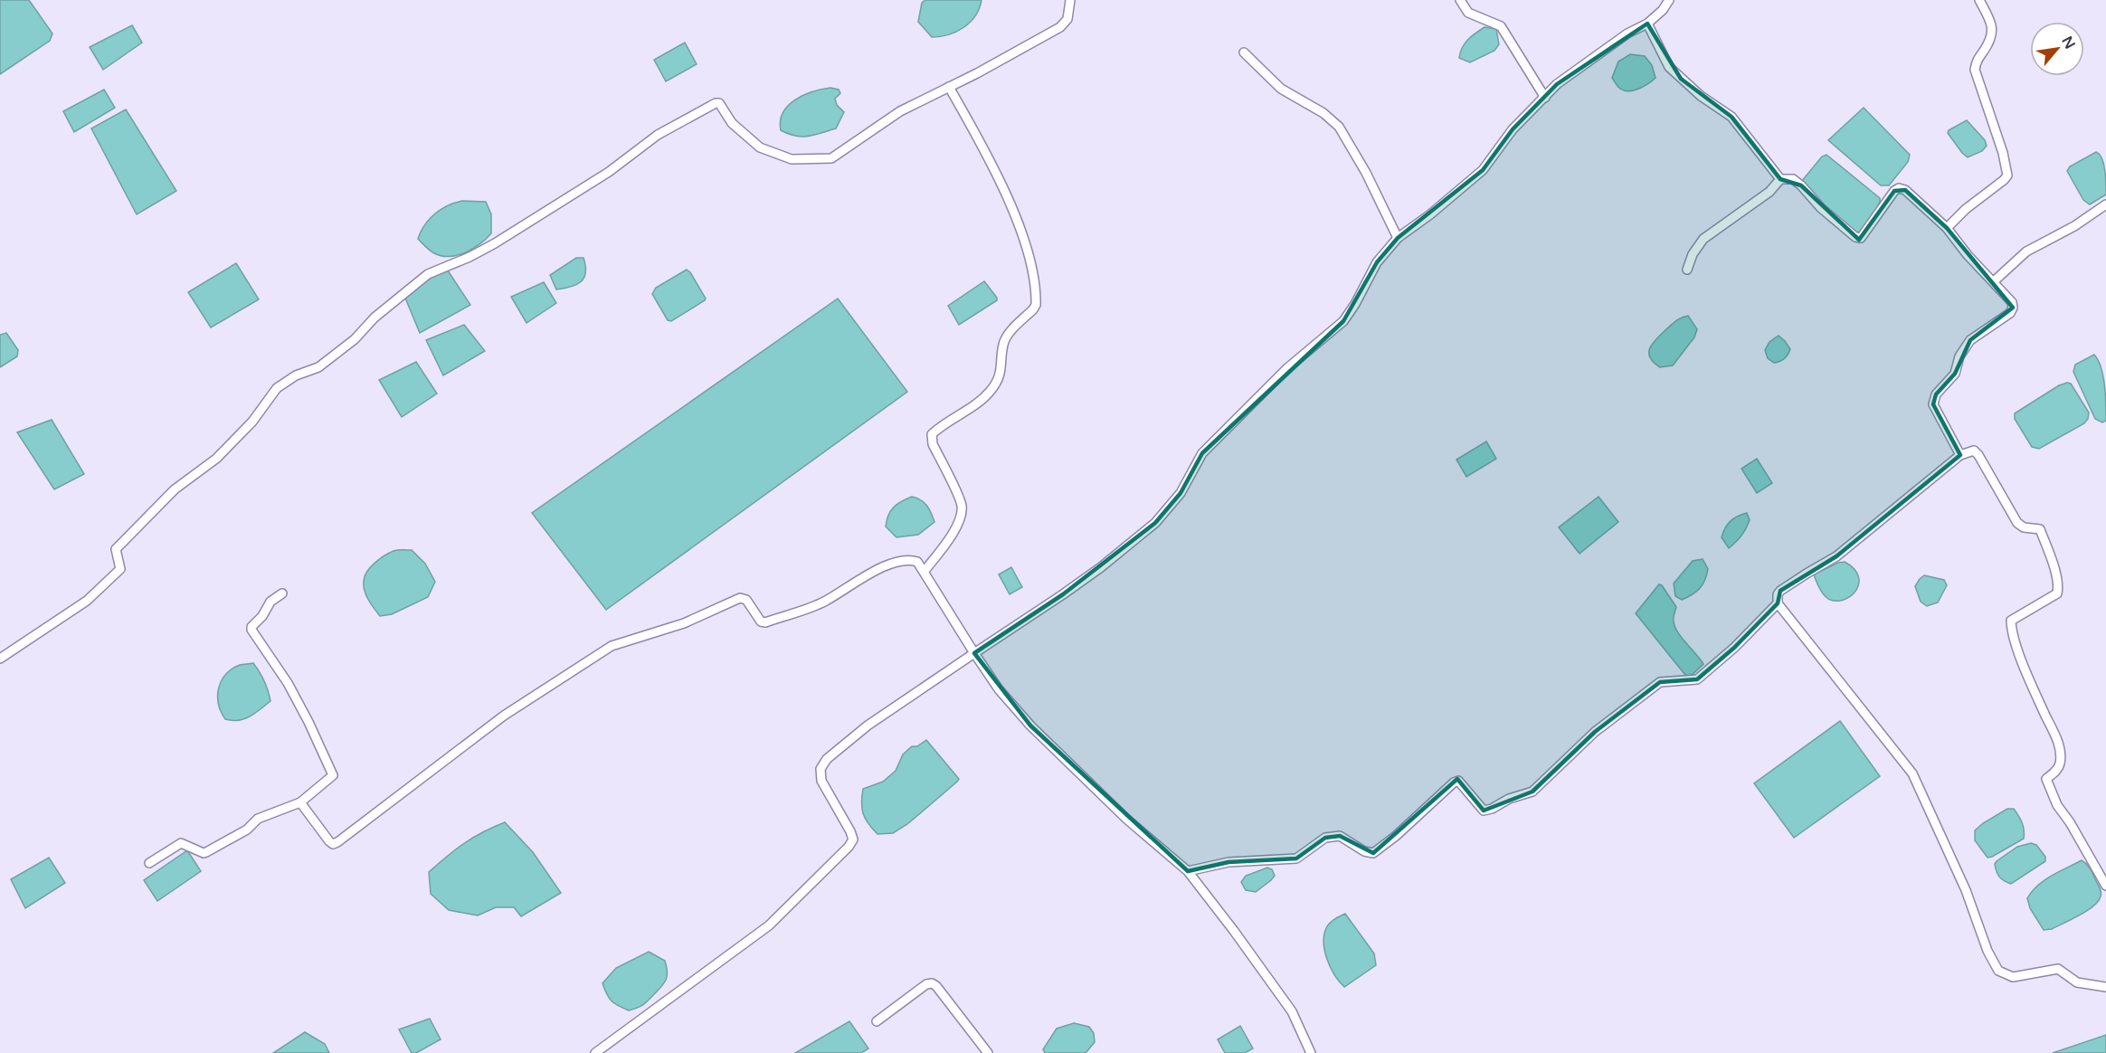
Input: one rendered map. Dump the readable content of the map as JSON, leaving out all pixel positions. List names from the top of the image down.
{
  "north": "top right"
}
